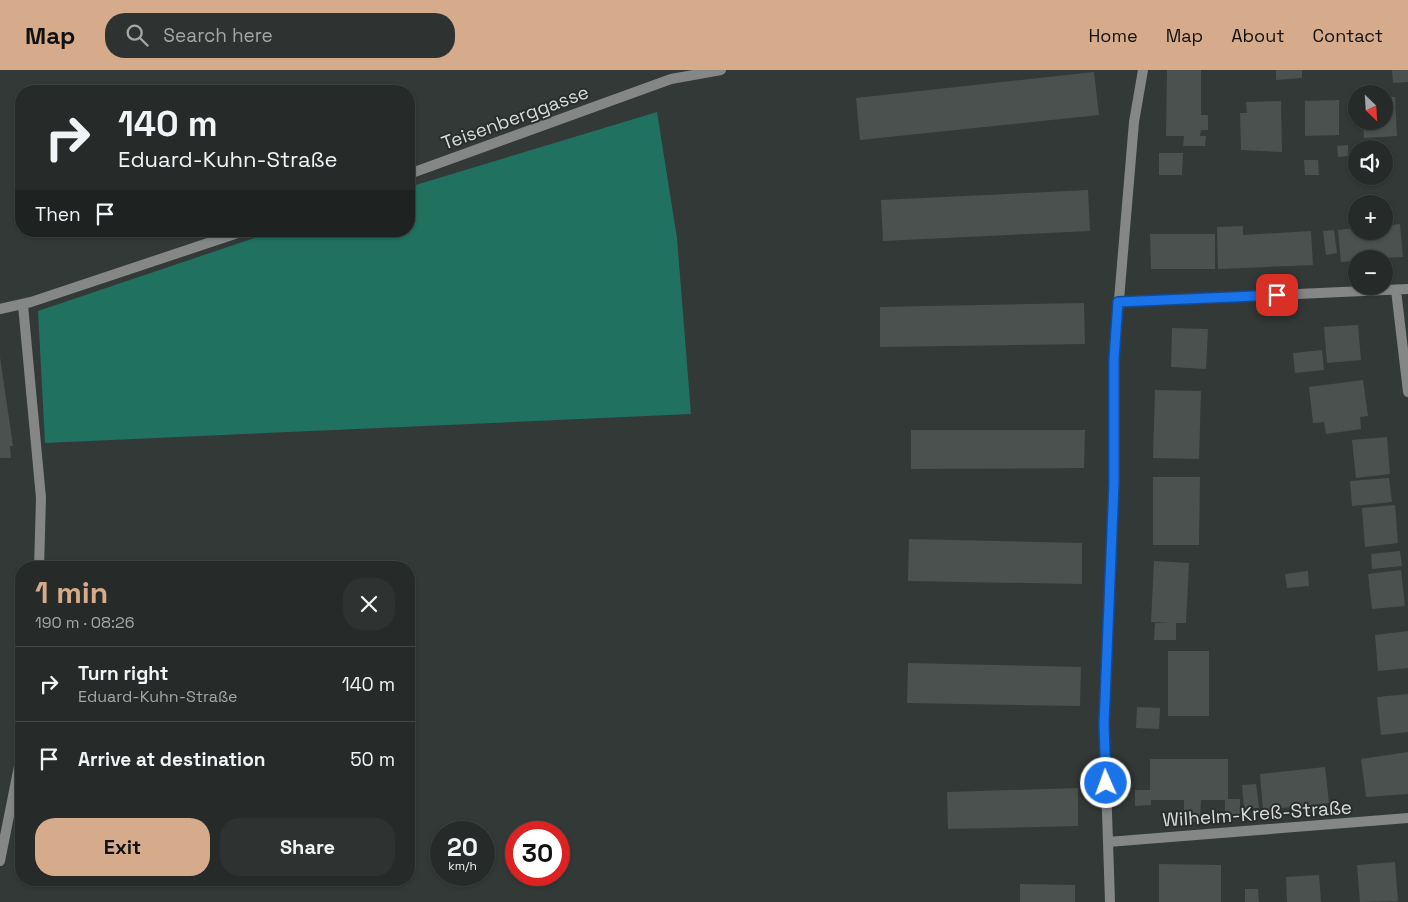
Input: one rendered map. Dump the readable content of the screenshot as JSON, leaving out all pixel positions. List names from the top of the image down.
{
  "streets": {
    "street": ["Teisenberggasse", "Wilhelm-Kreß-Straße"]
  },
  "north": "bottom right",
  "page": {
    "header": "Map",
    "search": "Search here",
    "nav": [
      "Home",
      "Map",
      "About",
      "Contact"
    ],
    "map_buttons": ["+", "−"],
    "turn": ["140 m", "Eduard-Kuhn-Straße"],
    "then": "Then",
    "heading": ["1 min", "190 m · 08:26"],
    "list": [
      {
        "name": "Turn right",
        "note": "Eduard-Kuhn-Straße",
        "value": "140 m"
      },
      {
        "name": "Arrive at destination",
        "value": "50 m"
      }
    ],
    "buttons": ["Exit", "Share"],
    "speed": "20 km/h",
    "limit": "30"
  }
}
